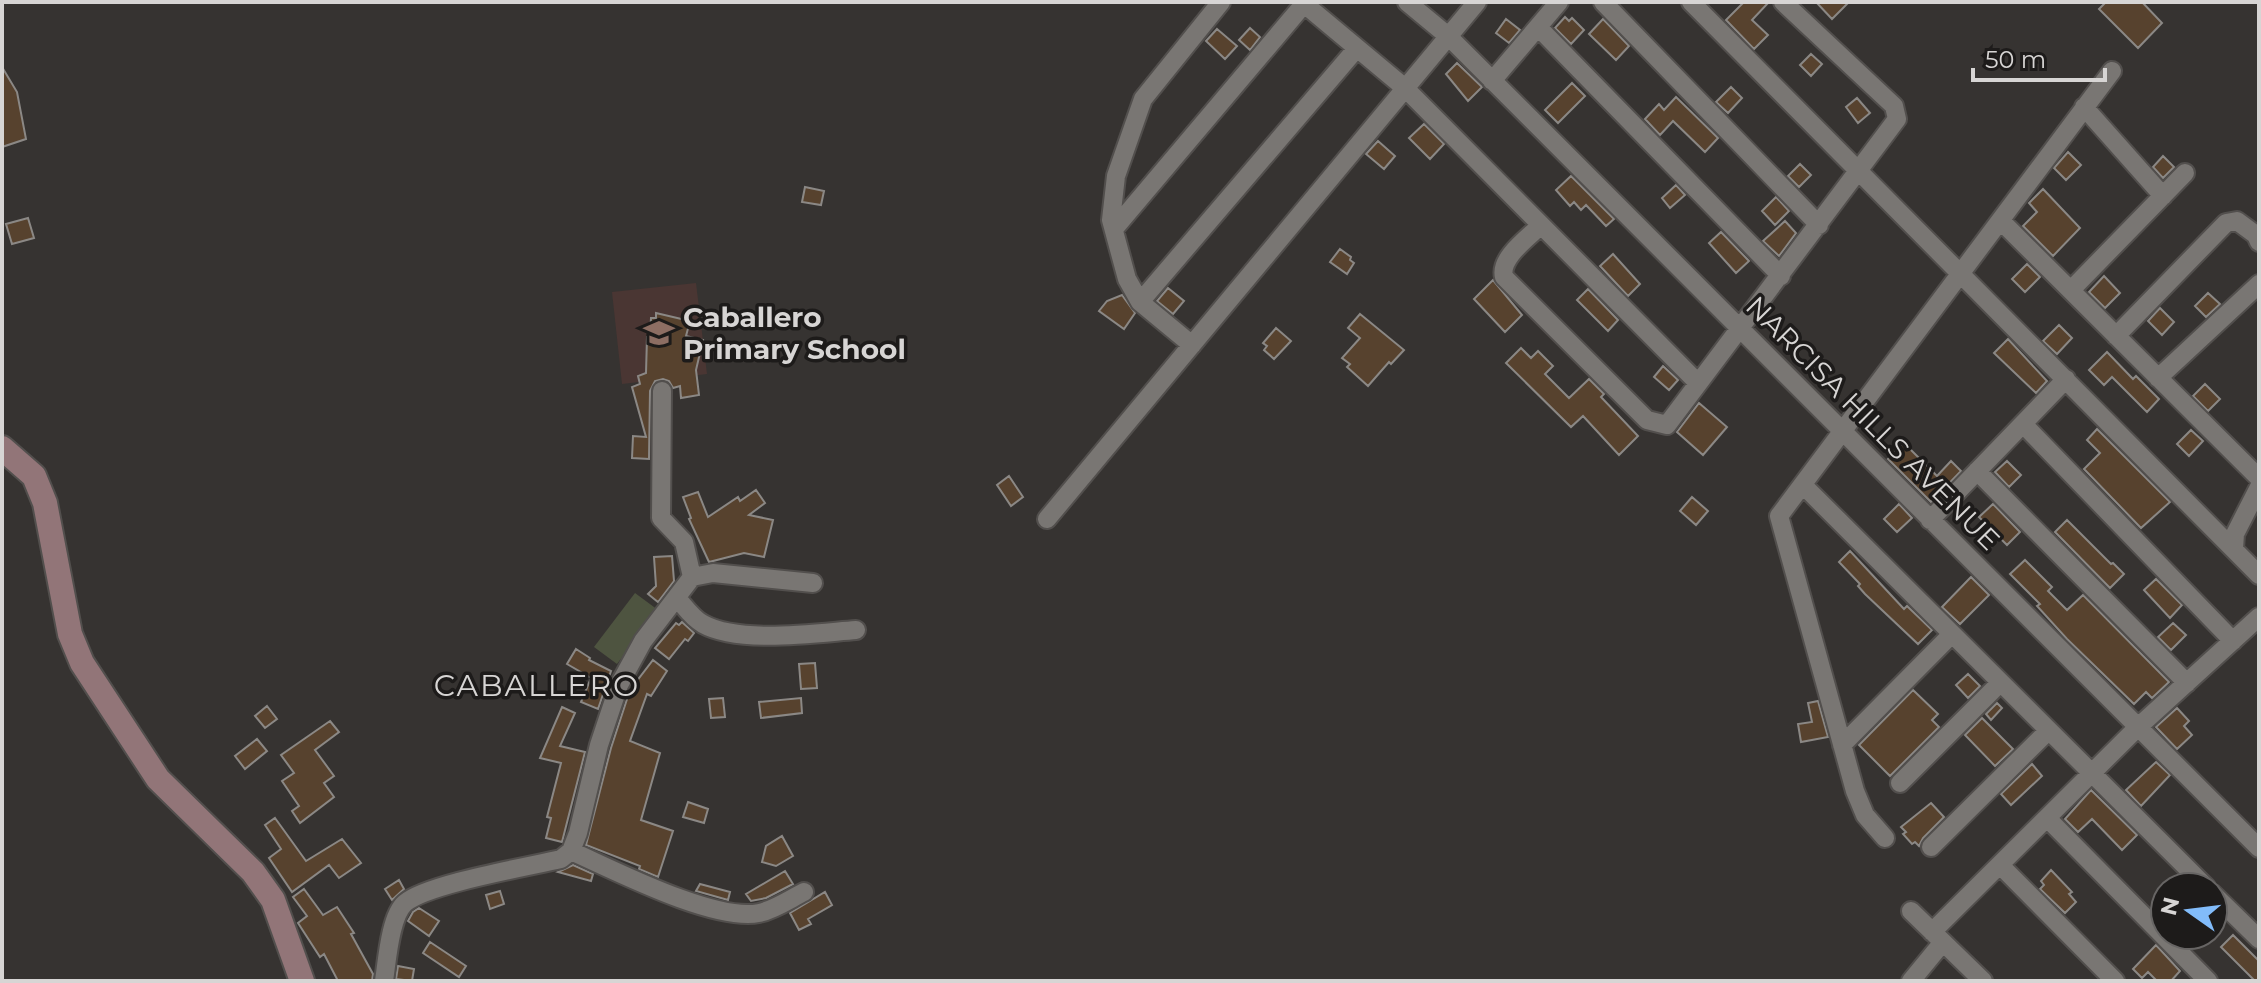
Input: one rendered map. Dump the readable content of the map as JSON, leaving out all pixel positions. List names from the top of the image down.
{
  "streets": {
    "street": ["NARCISA HILLS AVENUE"]
  },
  "districts": ["CABALLERO"],
  "places": {
    "school or university": ["Caballero Primary School"]
  },
  "scale_bar": "50 m",
  "north": "left"
}
